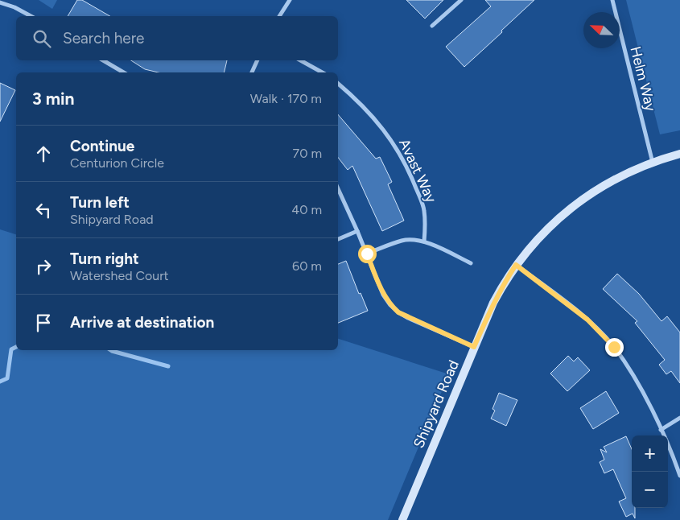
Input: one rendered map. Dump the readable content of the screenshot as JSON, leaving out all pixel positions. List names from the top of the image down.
{
  "streets": {
    "street": ["Helm Way", "Avast Way", "Shipyard Road"]
  },
  "crossings": [
    ["Helm Way", "Shipyard Road"]
  ],
  "north": "top left",
  "page": {
    "search": "Search here",
    "heading": ["3 min", "Walk · 170 m"],
    "list": [
      ["Continue", "Centurion Circle", "70 m"],
      ["Turn left", "Shipyard Road", "40 m"],
      ["Turn right", "Watershed Court", "60 m"],
      "Arrive at destination"
    ],
    "map_buttons": ["+", "−"]
  }
}
